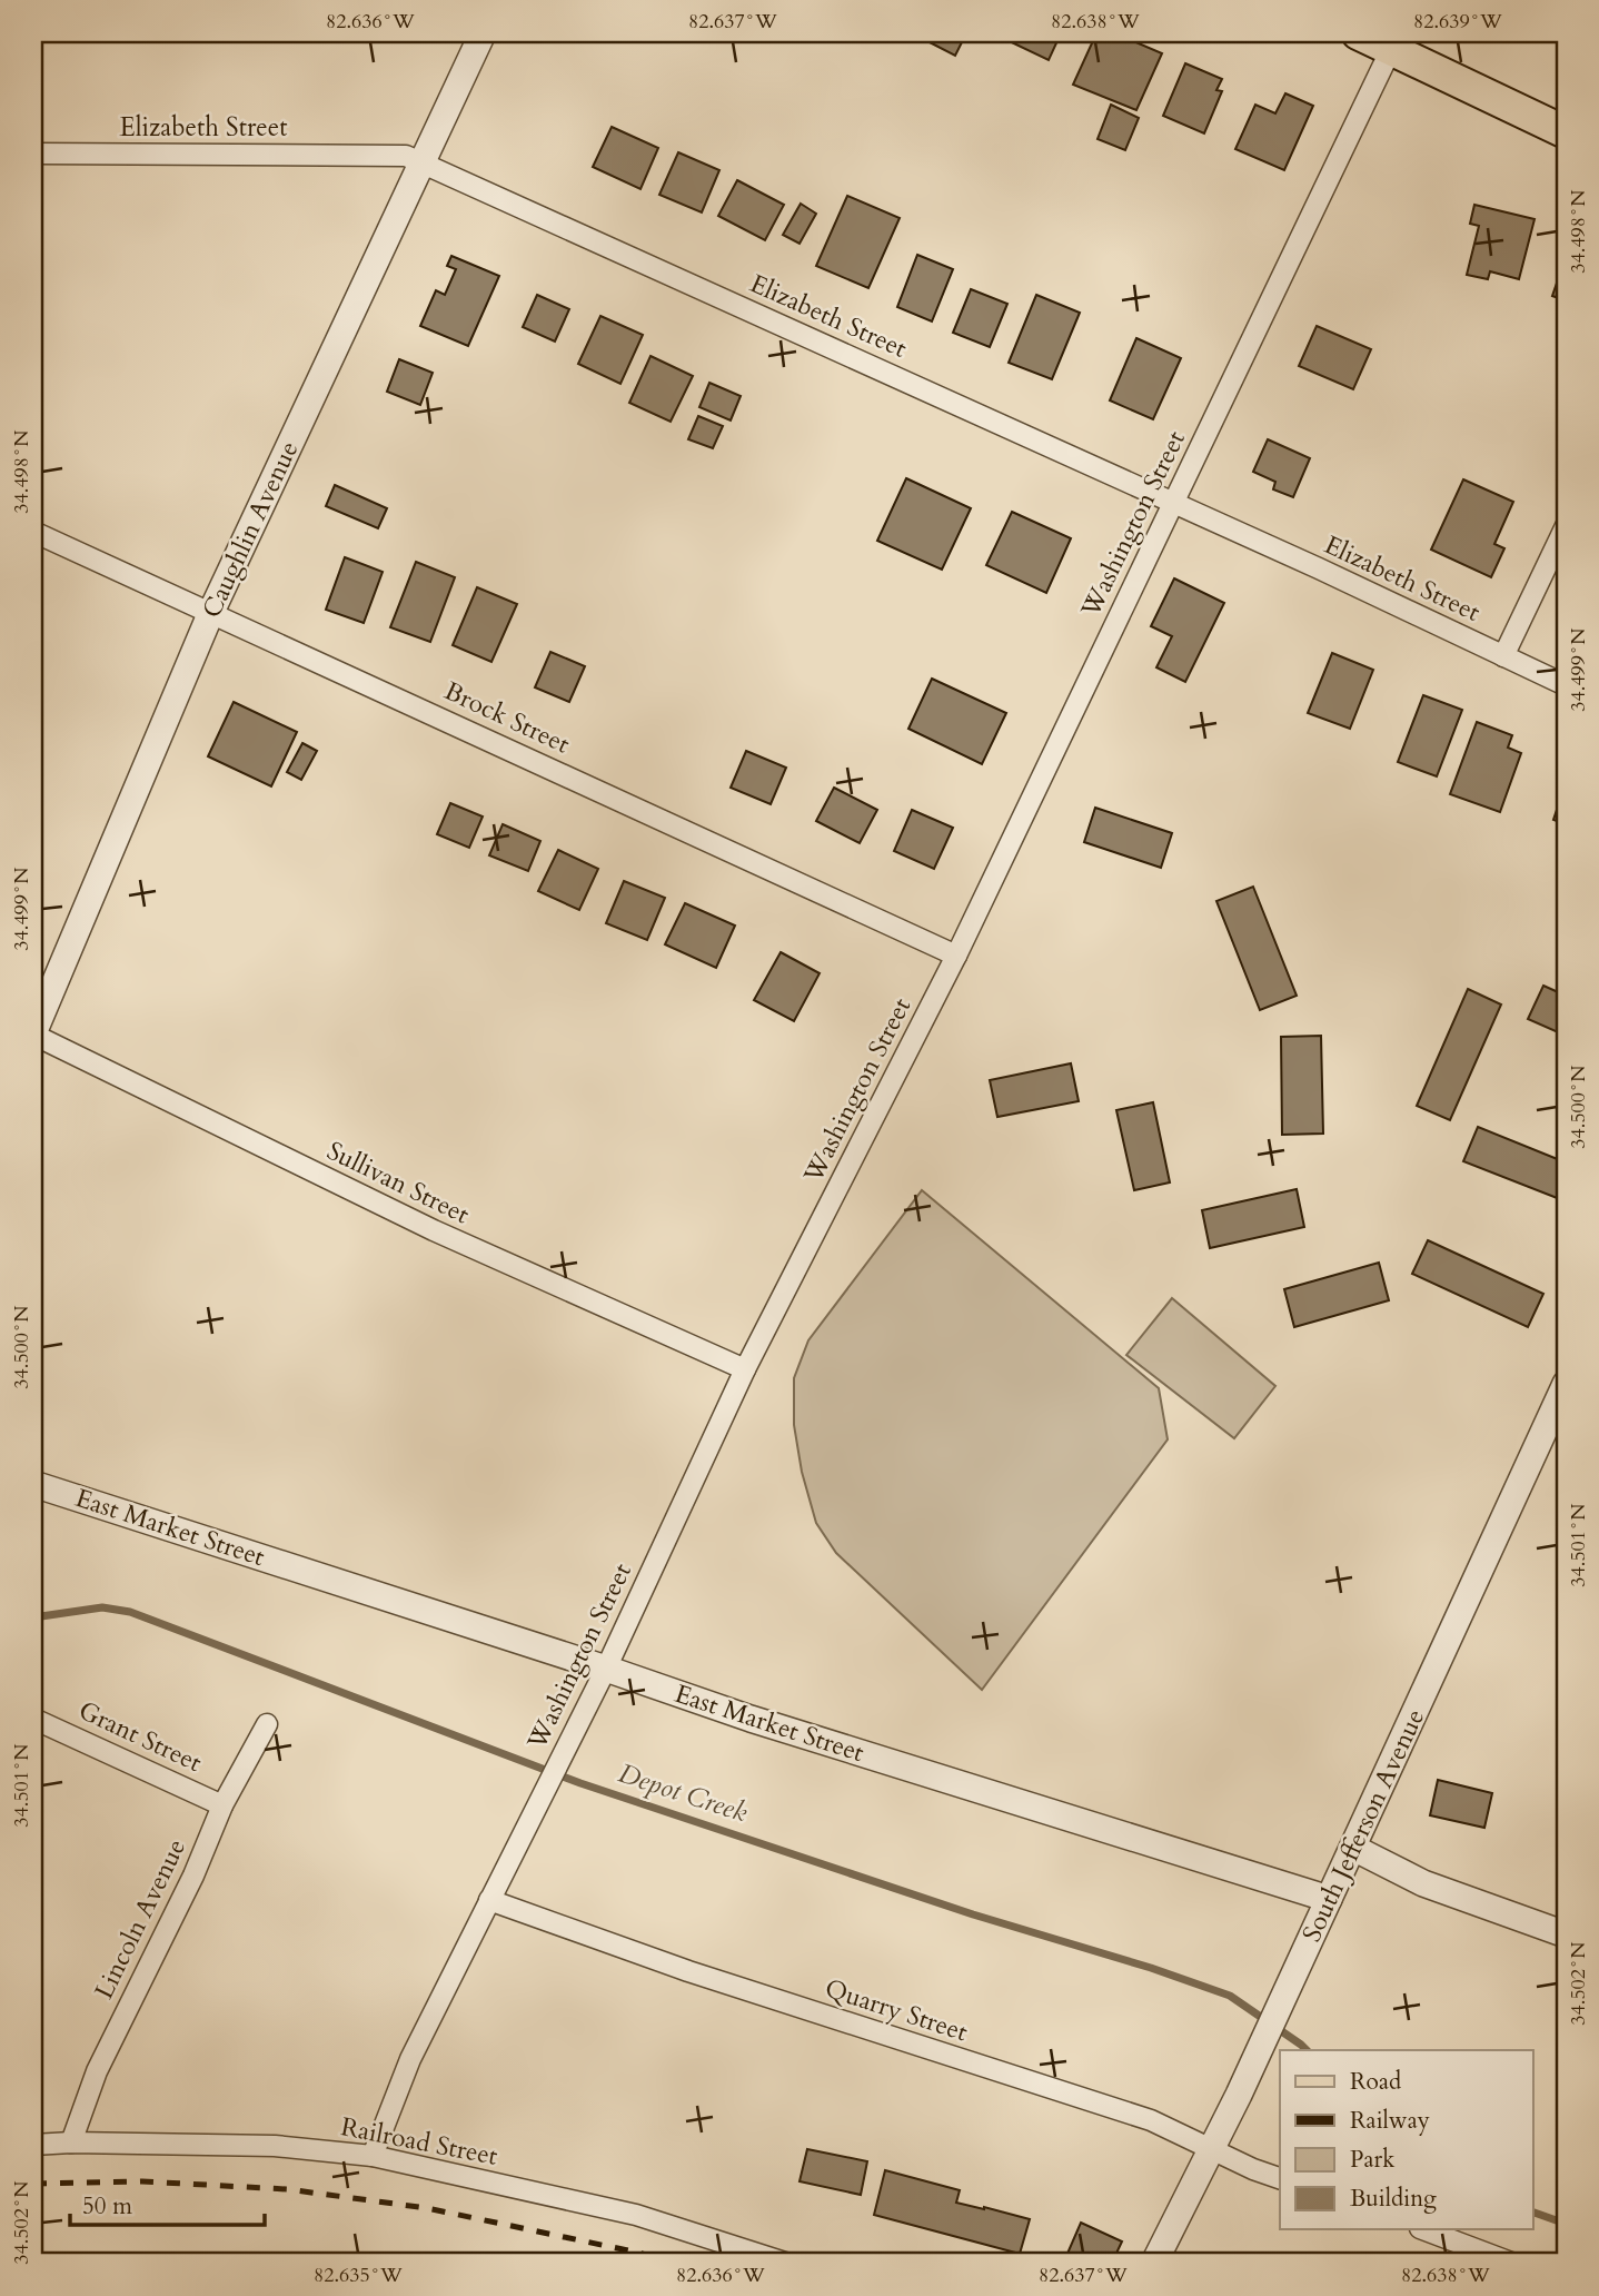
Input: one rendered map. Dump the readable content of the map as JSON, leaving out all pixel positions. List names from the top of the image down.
{
  "streets": {
    "street": [
      "Elizabeth Street",
      "Washington Street",
      "Caughlin Avenue",
      "Brock Street",
      "Sullivan Street",
      "East Market Street",
      "Grant Street",
      "South Jefferson Avenue",
      "Lincoln Avenue",
      "Quarry Street",
      "Railroad Street"
    ]
  },
  "crossings": [
    ["Elizabeth Street", "Washington Street"],
    ["Elizabeth Street", "Caughlin Avenue"],
    ["Washington Street", "Brock Street"],
    ["Washington Street", "Sullivan Street"],
    ["Washington Street", "East Market Street"],
    ["Washington Street", "Quarry Street"],
    ["Washington Street", "Railroad Street"],
    ["Caughlin Avenue", "Brock Street"],
    ["Caughlin Avenue", "Sullivan Street"],
    ["East Market Street", "South Jefferson Avenue"],
    ["Grant Street", "Lincoln Avenue"],
    ["South Jefferson Avenue", "Quarry Street"],
    ["Lincoln Avenue", "Railroad Street"]
  ],
  "water": ["Depot Creek"],
  "legend": [
    "Road",
    "Railway",
    "Park",
    "Building"
  ],
  "scale_bar": "50 m",
  "coordinates": [
    "82.636°W",
    "82.637°W",
    "82.638°W",
    "82.639°W",
    "34.498°N",
    "34.499°N",
    "34.500°N",
    "34.501°N",
    "34.502°N",
    "82.635°W"
  ]
}
